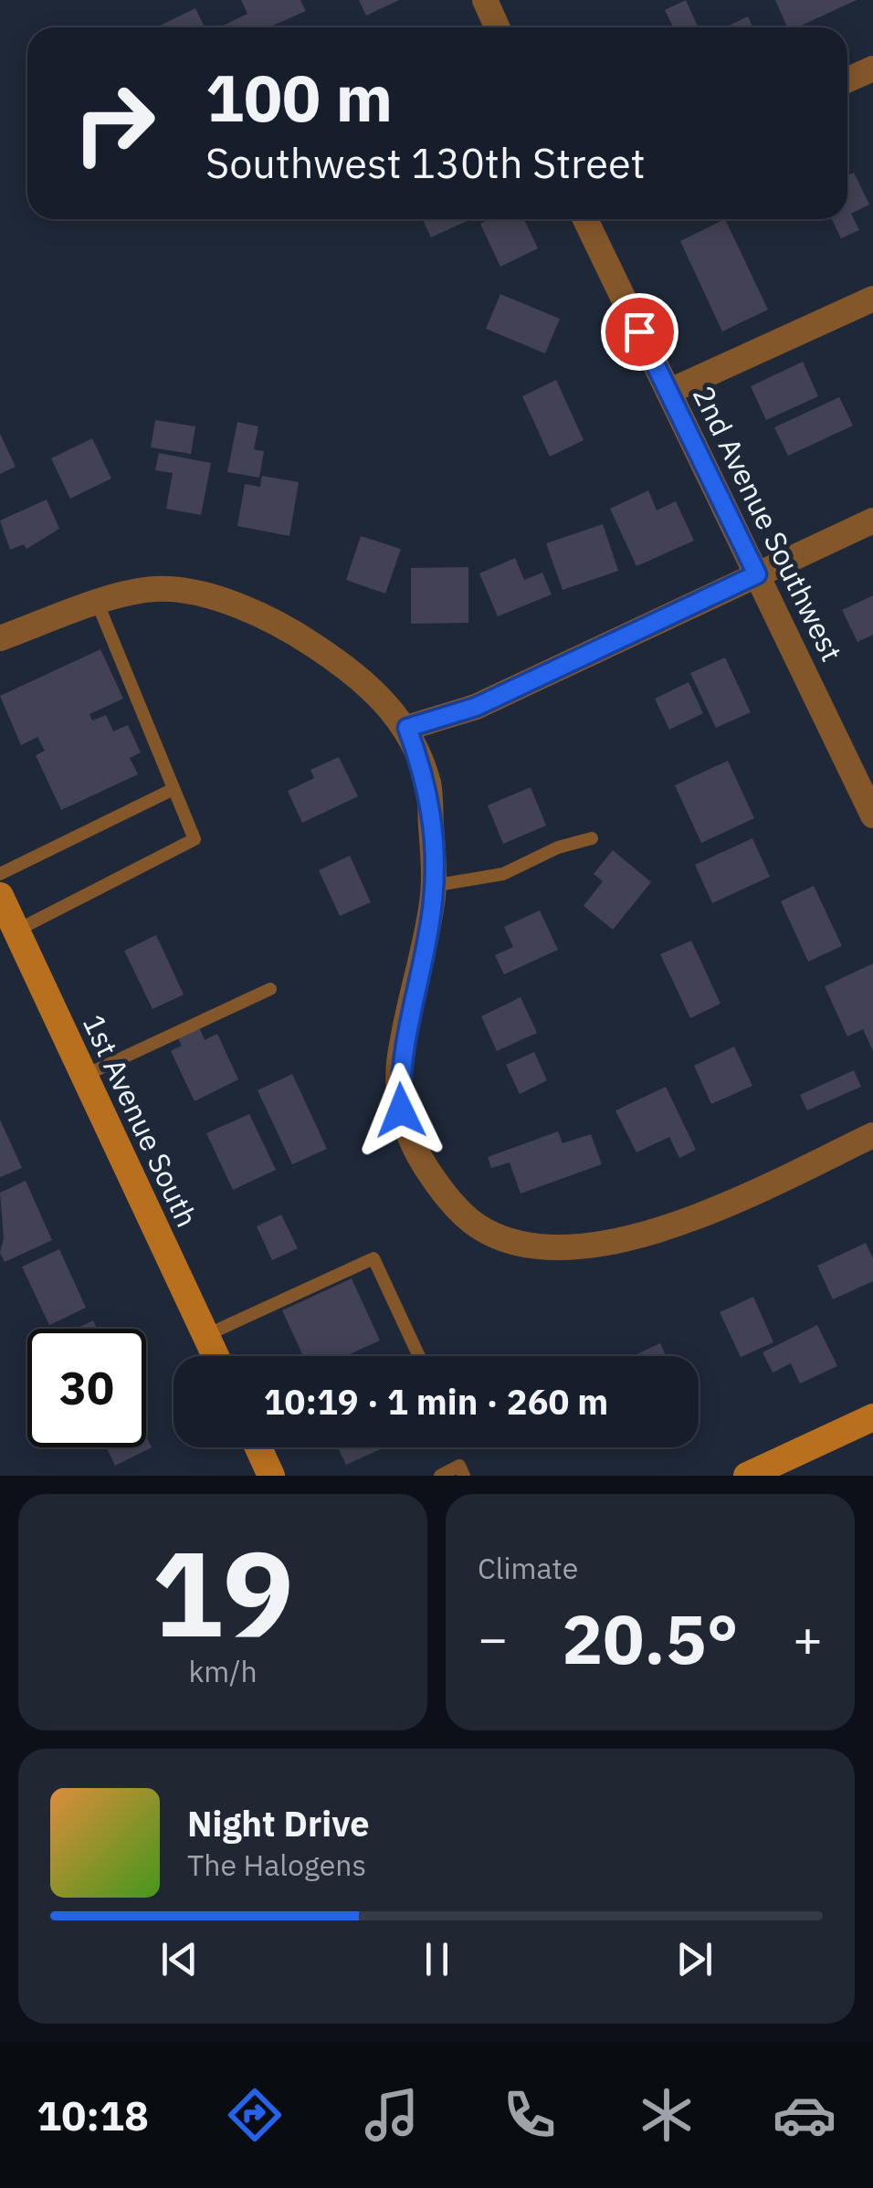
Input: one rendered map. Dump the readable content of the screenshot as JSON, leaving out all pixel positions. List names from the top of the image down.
{
  "streets": {
    "main road": ["1st Avenue South"],
    "street": ["2nd Avenue Southwest"]
  },
  "page": {
    "turn": ["100 m", "Southwest 130th Street"],
    "limit": "30",
    "trip": "10:19 · 1 min · 260 m",
    "tile": [
      ["19", "km/h"],
      "Climate"
    ],
    "heat": ["−", "20.5°", "+"],
    "song": ["Night Drive", "The Halogens"],
    "tabs": "10:18"
  }
}
